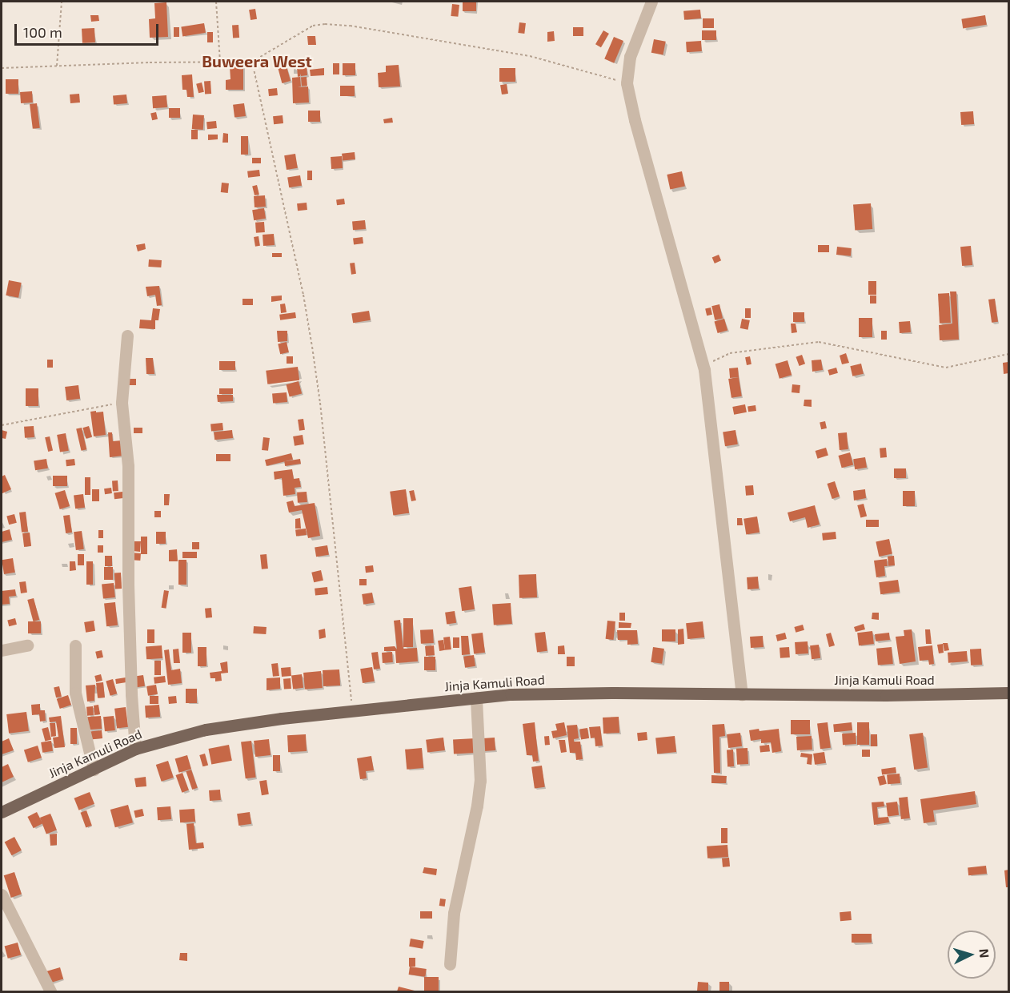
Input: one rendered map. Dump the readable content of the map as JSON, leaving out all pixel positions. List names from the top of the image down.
{
  "streets": {
    "main road": ["Jinja Kamuli Road"]
  },
  "districts": ["Buweera West"],
  "scale_bar": "100 m",
  "north": "right"
}
